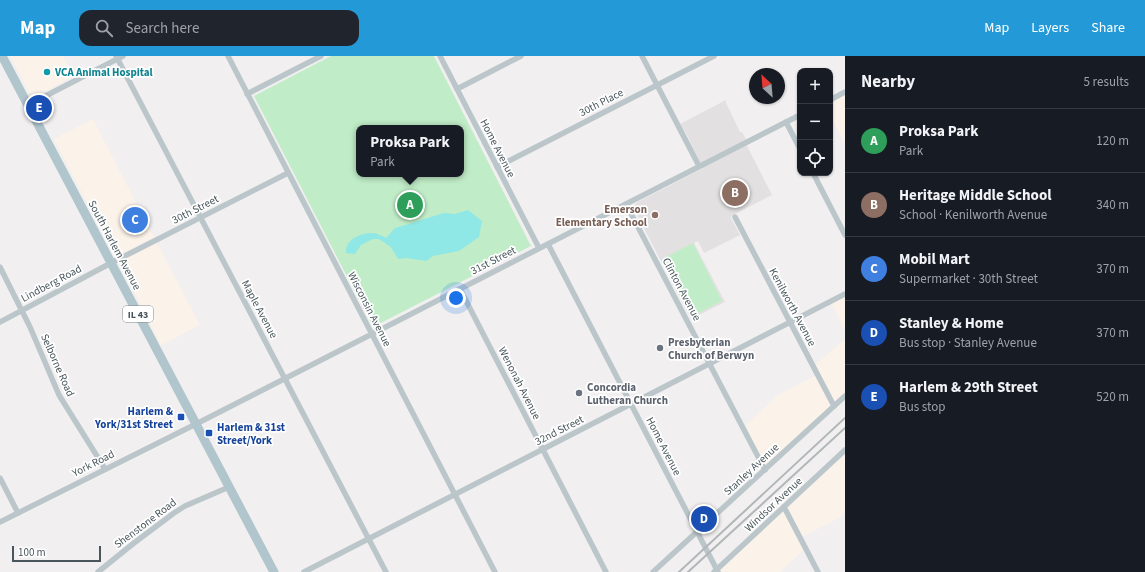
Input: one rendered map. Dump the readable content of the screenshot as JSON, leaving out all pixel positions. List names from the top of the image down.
{
  "streets": {
    "main road": ["South Harlem Avenue", "IL 43"],
    "street": [
      "30th Place",
      "Home Avenue",
      "30th Street",
      "31st Street",
      "Lindberg Road",
      "Clinton Avenue",
      "Kenilworth Avenue",
      "Maple Avenue",
      "Wisconsin Avenue",
      "Selborne Road",
      "Wenonah Avenue",
      "32nd Street",
      "York Road",
      "Stanley Avenue",
      "Windsor Avenue",
      "Shenstone Road"
    ]
  },
  "crossings": [
    ["30th Place", "Home Avenue"],
    ["Home Avenue", "31st Street"],
    ["Home Avenue", "32nd Street"],
    ["Home Avenue", "Stanley Avenue"],
    ["Home Avenue", "Windsor Avenue"],
    ["30th Street", "South Harlem Avenue"],
    ["30th Street", "Lindberg Road"],
    ["30th Street", "Maple Avenue"],
    ["30th Street", "Wisconsin Avenue"],
    ["South Harlem Avenue", "31st Street"],
    ["South Harlem Avenue", "Lindberg Road"],
    ["South Harlem Avenue", "York Road"],
    ["South Harlem Avenue", "Shenstone Road"],
    ["31st Street", "Clinton Avenue"],
    ["31st Street", "Maple Avenue"],
    ["31st Street", "Wisconsin Avenue"],
    ["31st Street", "Wenonah Avenue"],
    ["31st Street", "York Road"],
    ["Lindberg Road", "Selborne Road"],
    ["Clinton Avenue", "32nd Street"],
    ["Clinton Avenue", "Stanley Avenue"],
    ["Kenilworth Avenue", "32nd Street"],
    ["Kenilworth Avenue", "Stanley Avenue"],
    ["Maple Avenue", "32nd Street"],
    ["Wisconsin Avenue", "32nd Street"],
    ["Selborne Road", "York Road"],
    ["Wenonah Avenue", "32nd Street"]
  ],
  "places": {
    "other": [
      "VCA Animal Hospital",
      "Emerson Elementary School",
      "Presbyterian Church of Berwyn",
      "Concordia Lutheran Church"
    ],
    "transit": ["Harlem & York/31st Street", "Harlem & 31st Street/York"]
  },
  "scale_bar": "100 m",
  "north": "top left",
  "page": {
    "header": "Map",
    "search": "Search here",
    "nav": ["Map", "Layers", "Share"],
    "heading": ["Nearby", "5 results"],
    "map_buttons": ["+", "−"],
    "pins": [
      "E",
      "B",
      "A",
      "C",
      "D"
    ],
    "list": [
      {
        "mark": "A",
        "name": "Proksa Park",
        "note": "Park",
        "value": "120 m"
      },
      {
        "mark": "B",
        "name": "Heritage Middle School",
        "note": "School · Kenilworth Avenue",
        "value": "340 m"
      },
      {
        "mark": "C",
        "name": "Mobil Mart",
        "note": "Supermarket · 30th Street",
        "value": "370 m"
      },
      {
        "mark": "D",
        "name": "Stanley & Home",
        "note": "Bus stop · Stanley Avenue",
        "value": "370 m"
      },
      {
        "mark": "E",
        "name": "Harlem & 29th Street",
        "note": "Bus stop",
        "value": "520 m"
      }
    ],
    "popup": ["Proksa Park", "Park"],
    "scale": "100 m"
  }
}
